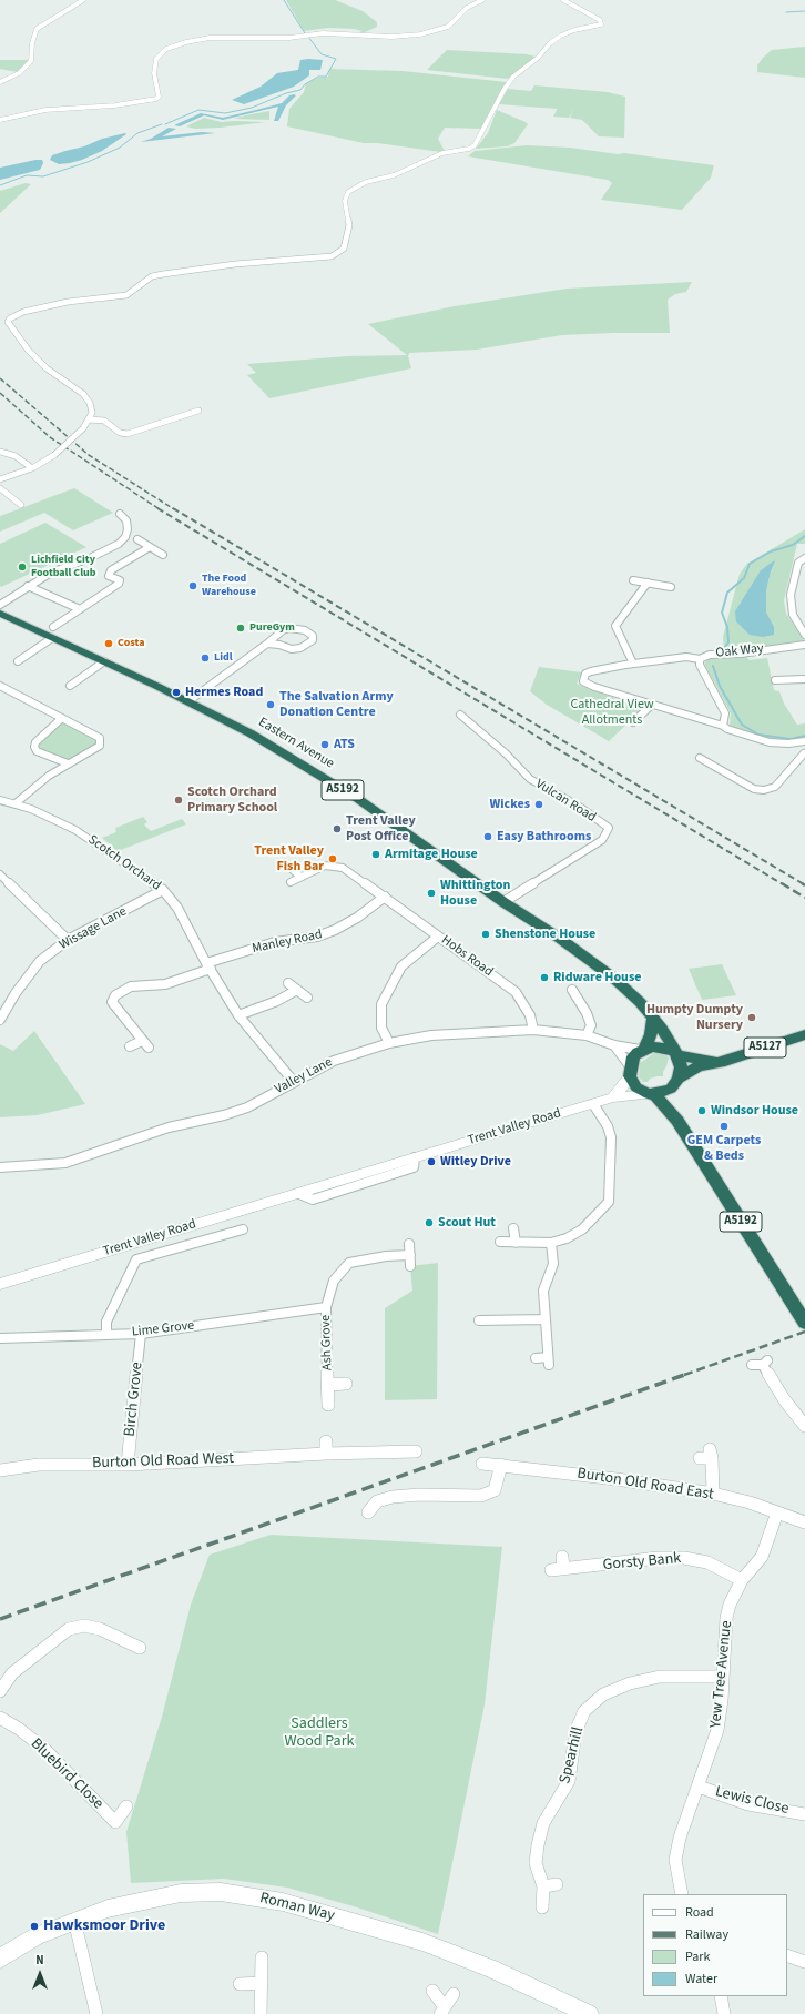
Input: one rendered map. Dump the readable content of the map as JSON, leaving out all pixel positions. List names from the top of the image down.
{
  "streets": {
    "highway": ["Eastern Avenue", "A5192", "A5127"],
    "street": [
      "Oak Way",
      "Vulcan Road",
      "Scotch Orchard",
      "Wissage Lane",
      "Manley Road",
      "Hobs Road",
      "Valley Lane",
      "Trent Valley Road",
      "Lime Grove",
      "Ash Grove",
      "Birch Grove",
      "Burton Old Road West",
      "Burton Old Road East",
      "Gorsty Bank",
      "Yew Tree Avenue",
      "Spearhill",
      "Bluebird Close",
      "Lewis Close",
      "Roman Way"
    ]
  },
  "crossings": [
    ["Eastern Avenue", "A5192"],
    ["Eastern Avenue", "Vulcan Road"],
    ["Eastern Avenue", "A5127"],
    ["Eastern Avenue", "Valley Lane"],
    ["Eastern Avenue", "Trent Valley Road"],
    ["A5192", "A5127"],
    ["A5192", "Valley Lane"],
    ["A5192", "Trent Valley Road"],
    ["Scotch Orchard", "Wissage Lane"],
    ["Scotch Orchard", "Manley Road"],
    ["Scotch Orchard", "Valley Lane"],
    ["Manley Road", "Hobs Road"],
    ["Hobs Road", "Valley Lane"],
    ["A5127", "Valley Lane"],
    ["A5127", "Trent Valley Road"],
    ["Valley Lane", "Trent Valley Road"],
    ["Lime Grove", "Ash Grove"],
    ["Lime Grove", "Birch Grove"],
    ["Birch Grove", "Burton Old Road West"],
    ["Burton Old Road East", "Yew Tree Avenue"],
    ["Gorsty Bank", "Yew Tree Avenue"],
    ["Yew Tree Avenue", "Spearhill"],
    ["Yew Tree Avenue", "Lewis Close"]
  ],
  "parks": ["Cathedral View Allotments", "Saddlers Wood Park"],
  "places": [
    "Lichfield City Football Club",
    "The Food Warehouse",
    "PureGym",
    "Costa",
    "Lidl",
    "Hermes Road",
    "The Salvation Army Donation Centre",
    "ATS",
    "Scotch Orchard Primary School",
    "Wickes",
    "Trent Valley Post Office",
    "Easy Bathrooms",
    "Armitage House",
    "Trent Valley Fish Bar",
    "Whittington House",
    "Shenstone House",
    "Ridware House",
    "Humpty Dumpty Nursery",
    "Windsor House",
    "GEM Carpets & Beds",
    "Witley Drive",
    "Scout Hut",
    "Hawksmoor Drive"
  ],
  "legend": [
    "Road",
    "Railway",
    "Park",
    "Water"
  ],
  "north": "top"
}
